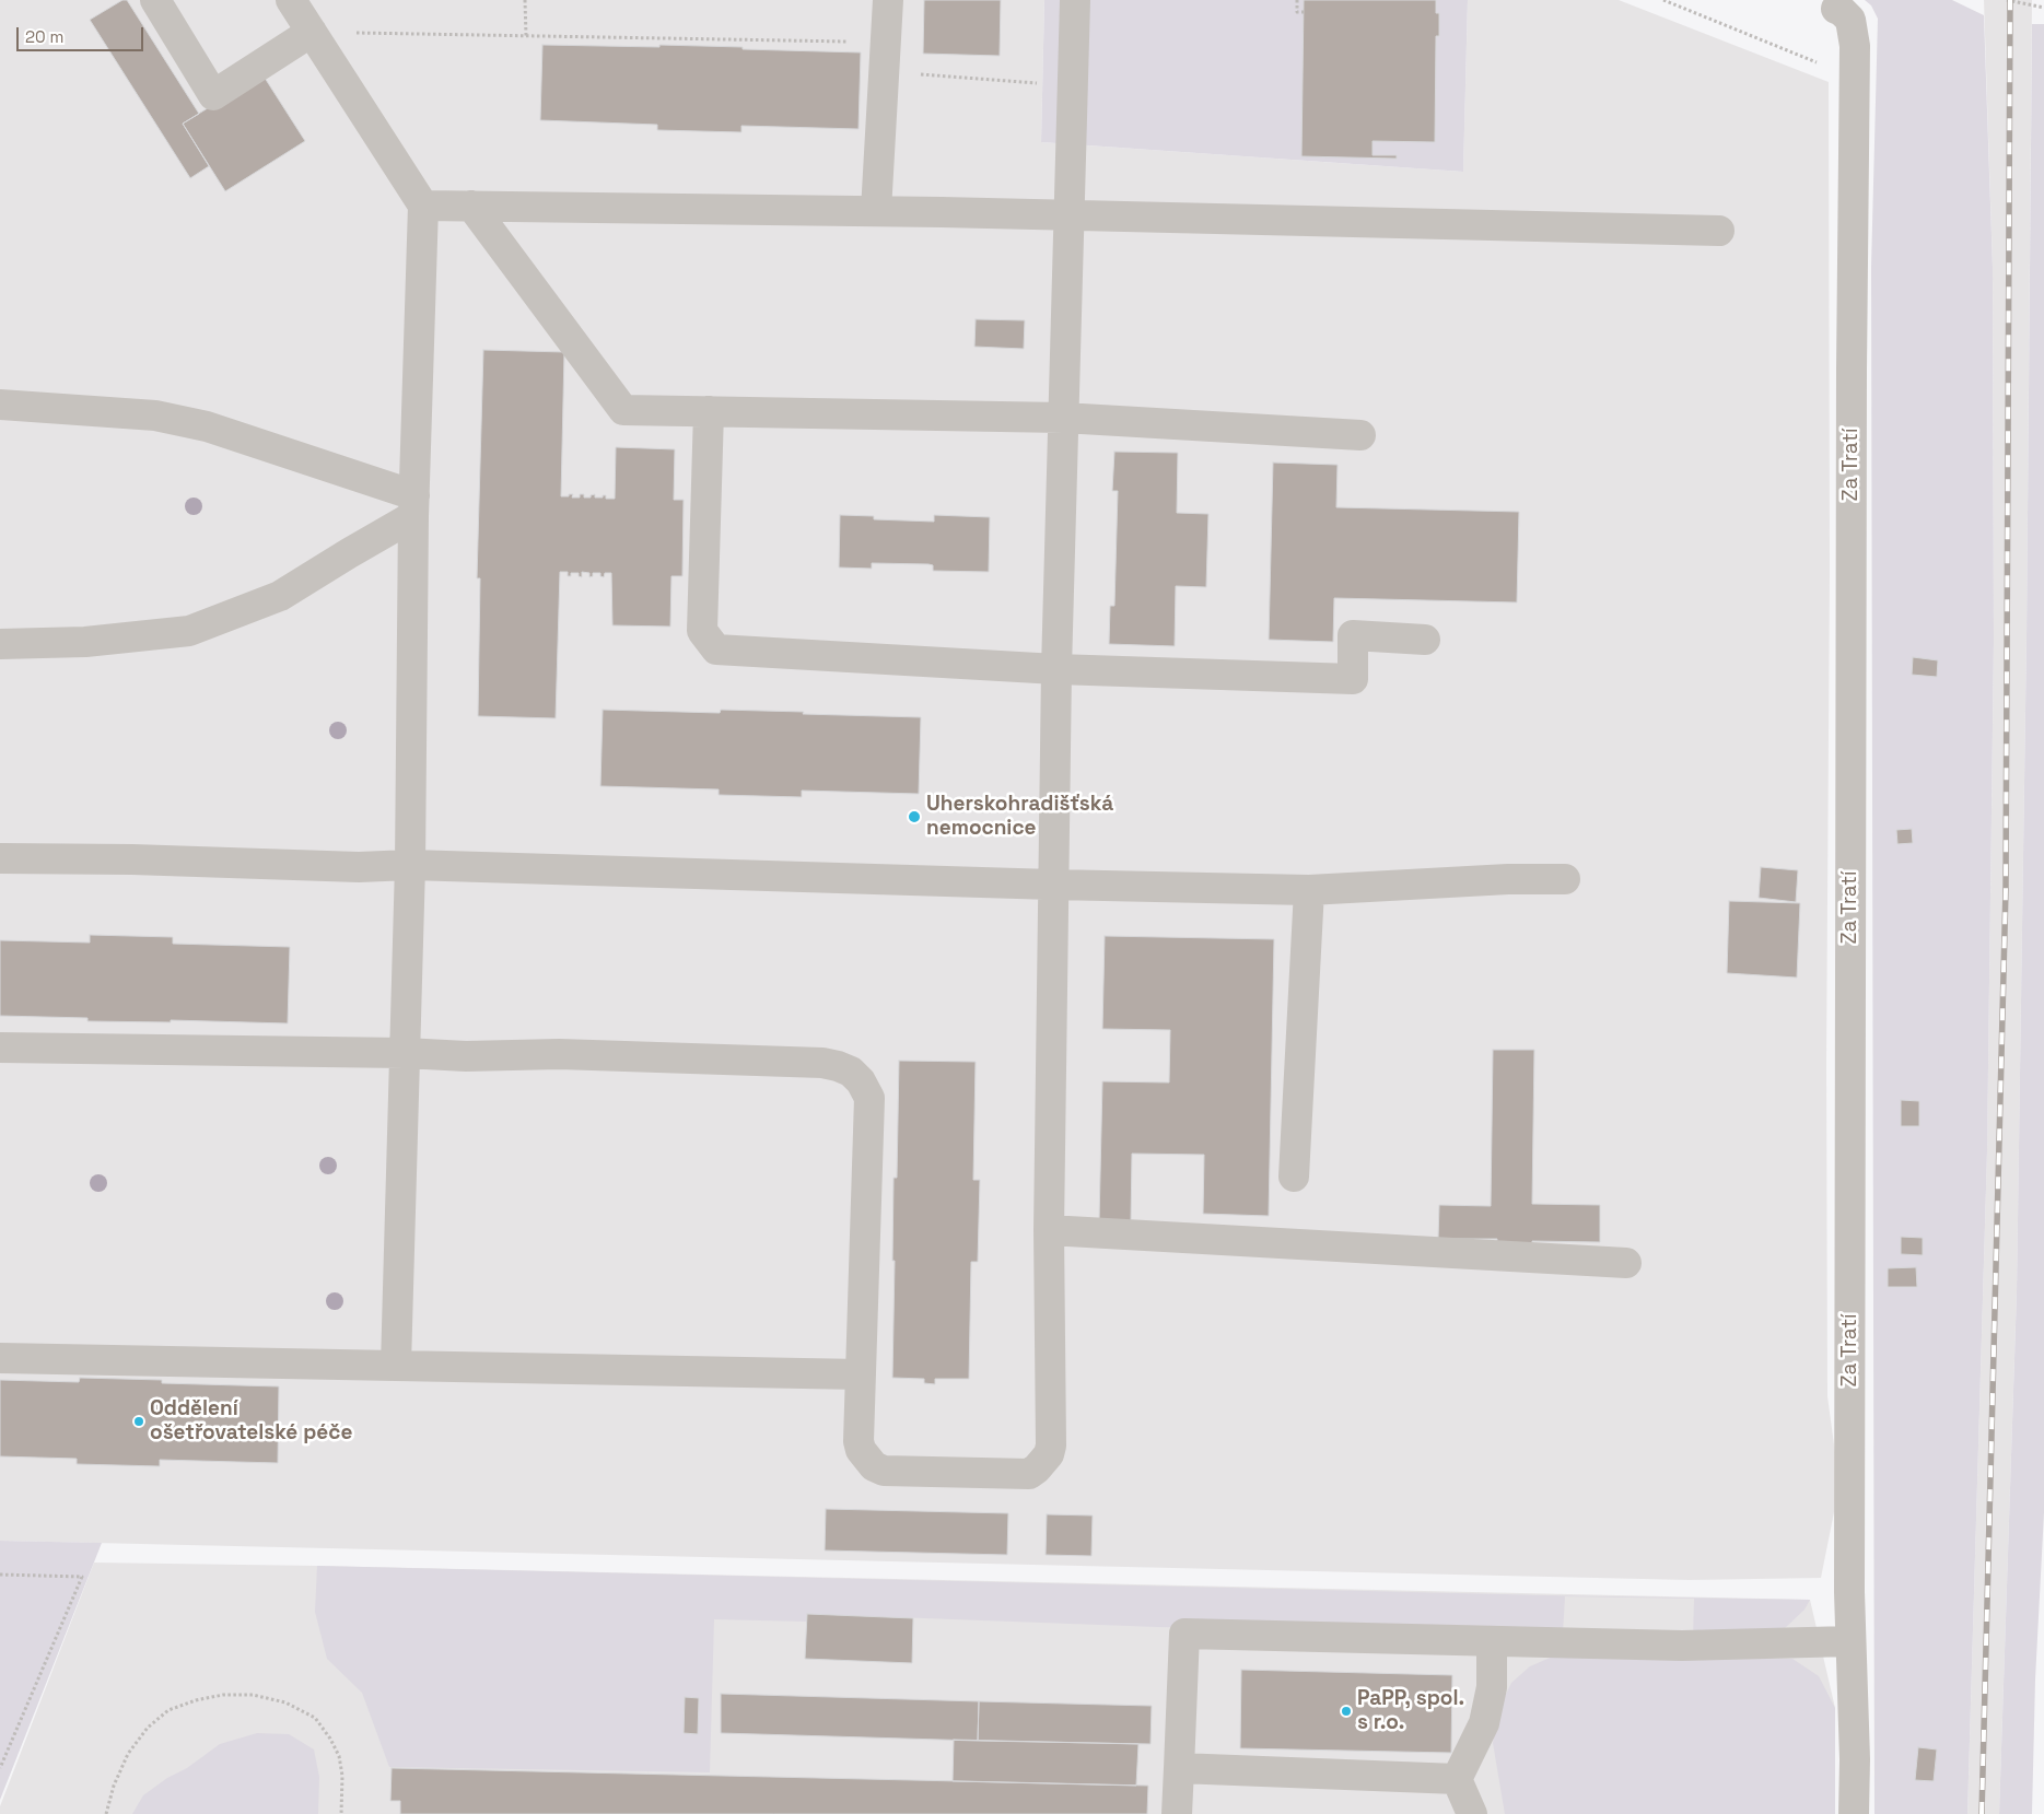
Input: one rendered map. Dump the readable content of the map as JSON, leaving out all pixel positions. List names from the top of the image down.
{
  "streets": {
    "street": ["Za Tratí"]
  },
  "places": ["Uherskohradišťská nemocnice", "Oddělení ošetřovatelské péče", "PaPP, spol. s r.o."],
  "scale_bar": "20 m"
}
